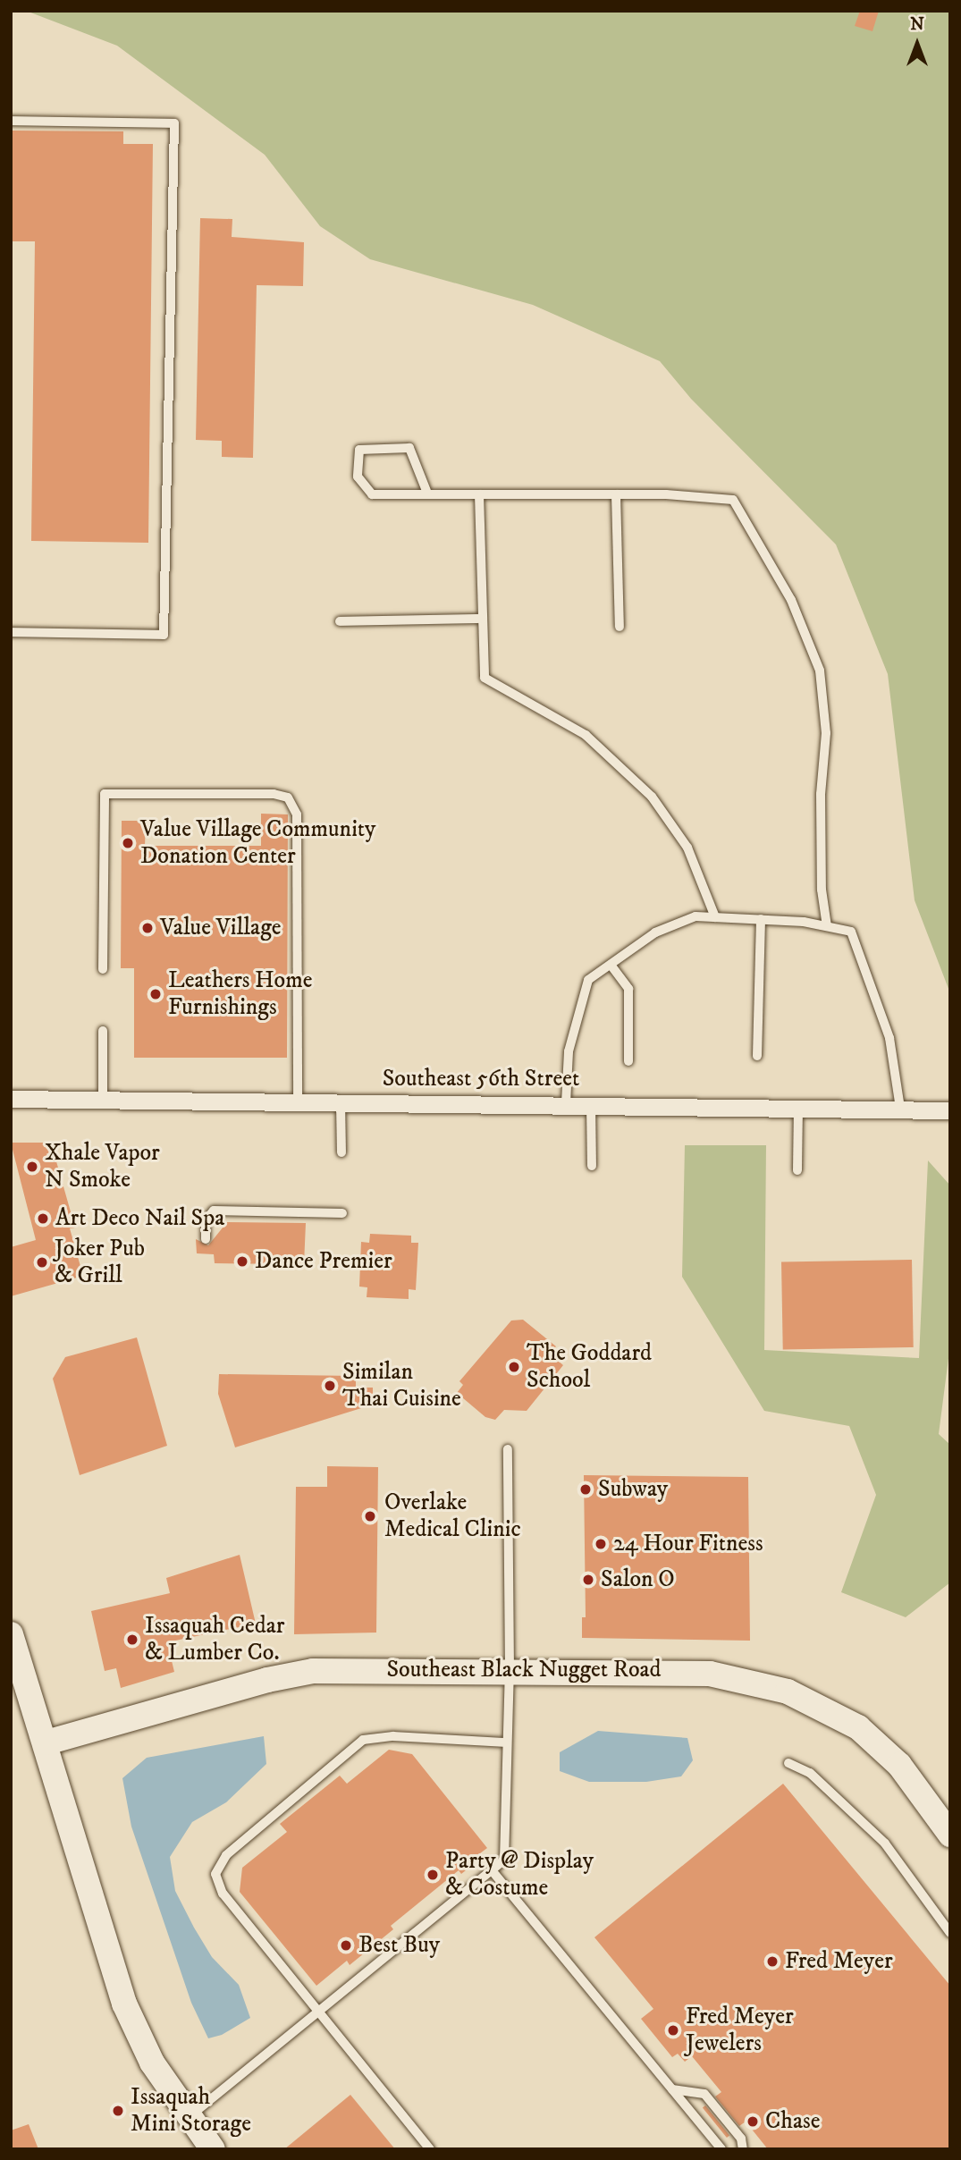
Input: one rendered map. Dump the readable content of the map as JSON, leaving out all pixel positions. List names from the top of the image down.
{
  "streets": {
    "street": ["Southeast 56th Street", "Southeast Black Nugget Road"]
  },
  "places": [
    "Value Village Community Donation Center",
    "Value Village",
    "Leathers Home Furnishings",
    "Xhale Vapor N Smoke",
    "Art Deco Nail Spa",
    "Dance Premier",
    "Joker Pub & Grill",
    "The Goddard School",
    "Similan Thai Cuisine",
    "Subway",
    "Overlake Medical Clinic",
    "24 Hour Fitness",
    "Salon O",
    "Issaquah Cedar & Lumber Co.",
    "Party @ Display & Costume",
    "Best Buy",
    "Fred Meyer",
    "Fred Meyer Jewelers",
    "Issaquah Mini Storage",
    "Chase"
  ],
  "north": "top"
}
